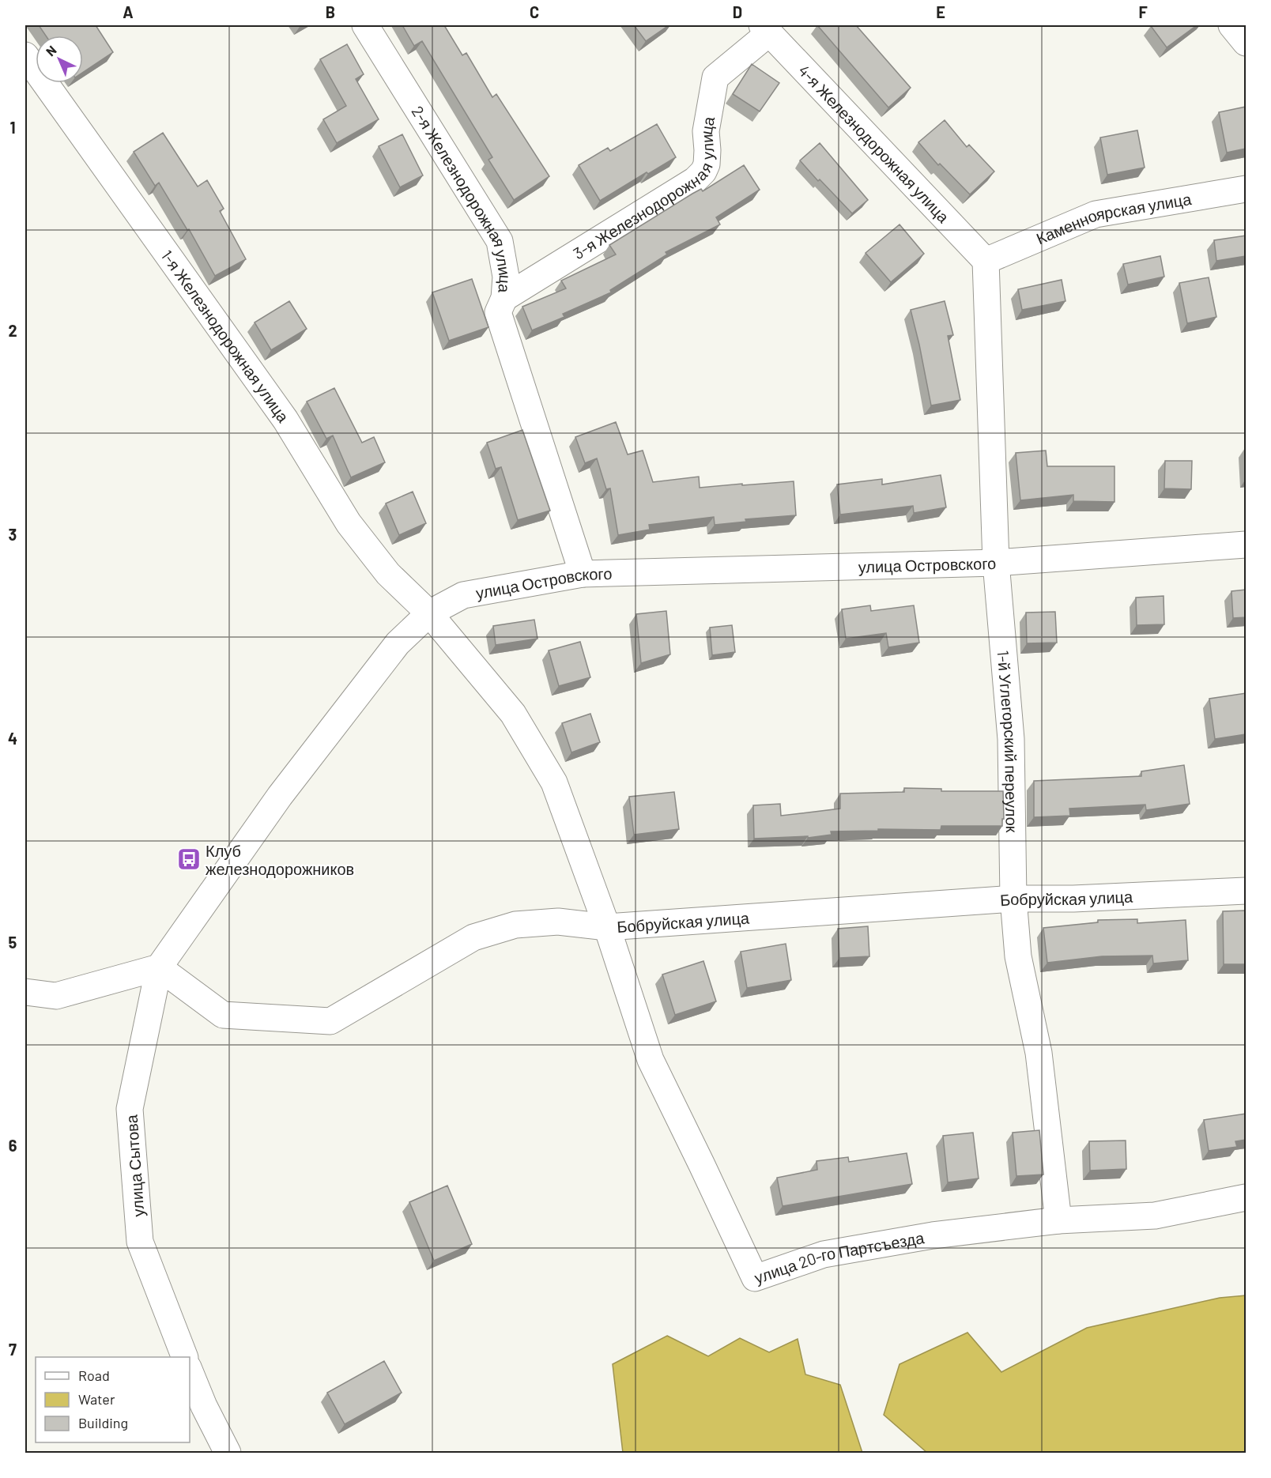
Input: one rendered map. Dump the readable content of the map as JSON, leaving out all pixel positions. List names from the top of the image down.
{
  "streets": {
    "street": [
      "4-я Железнодорожная улица",
      "3-я Железнодорожная улица",
      "2-я Железнодорожная улица",
      "Каменноярская улица",
      "1-я Железнодорожная улица",
      "улица Островского",
      "1-й Углегорский переулок",
      "Бобруйская улица",
      "улица Сытова",
      "улица 20-го Партсъезда"
    ]
  },
  "crossings": [
    ["4-я Железнодорожная улица", "3-я Железнодорожная улица"],
    ["4-я Железнодорожная улица", "Каменноярская улица"],
    ["4-я Железнодорожная улица", "1-й Углегорский переулок"],
    ["3-я Железнодорожная улица", "2-я Железнодорожная улица"],
    ["2-я Железнодорожная улица", "улица Островского"],
    ["Каменноярская улица", "1-й Углегорский переулок"],
    ["1-я Железнодорожная улица", "улица Островского"],
    ["1-я Железнодорожная улица", "Бобруйская улица"],
    ["1-я Железнодорожная улица", "улица 20-го Партсъезда"],
    ["улица Островского", "1-й Углегорский переулок"],
    ["улица Островского", "Бобруйская улица"],
    ["улица Островского", "улица Сытова"],
    ["1-й Углегорский переулок", "Бобруйская улица"],
    ["1-й Углегорский переулок", "улица 20-го Партсъезда"],
    ["Бобруйская улица", "улица Сытова"],
    ["Бобруйская улица", "улица 20-го Партсъезда"]
  ],
  "places": {
    "bus stop": ["Клуб железнодорожников"]
  },
  "legend": ["Road", "Water", "Building"],
  "north": "top left",
  "grid": {
    "columns": [
      "A",
      "B",
      "C",
      "D",
      "E",
      "F"
    ],
    "rows": [
      "1",
      "2",
      "3",
      "4",
      "5",
      "6",
      "7"
    ]
  }
}
